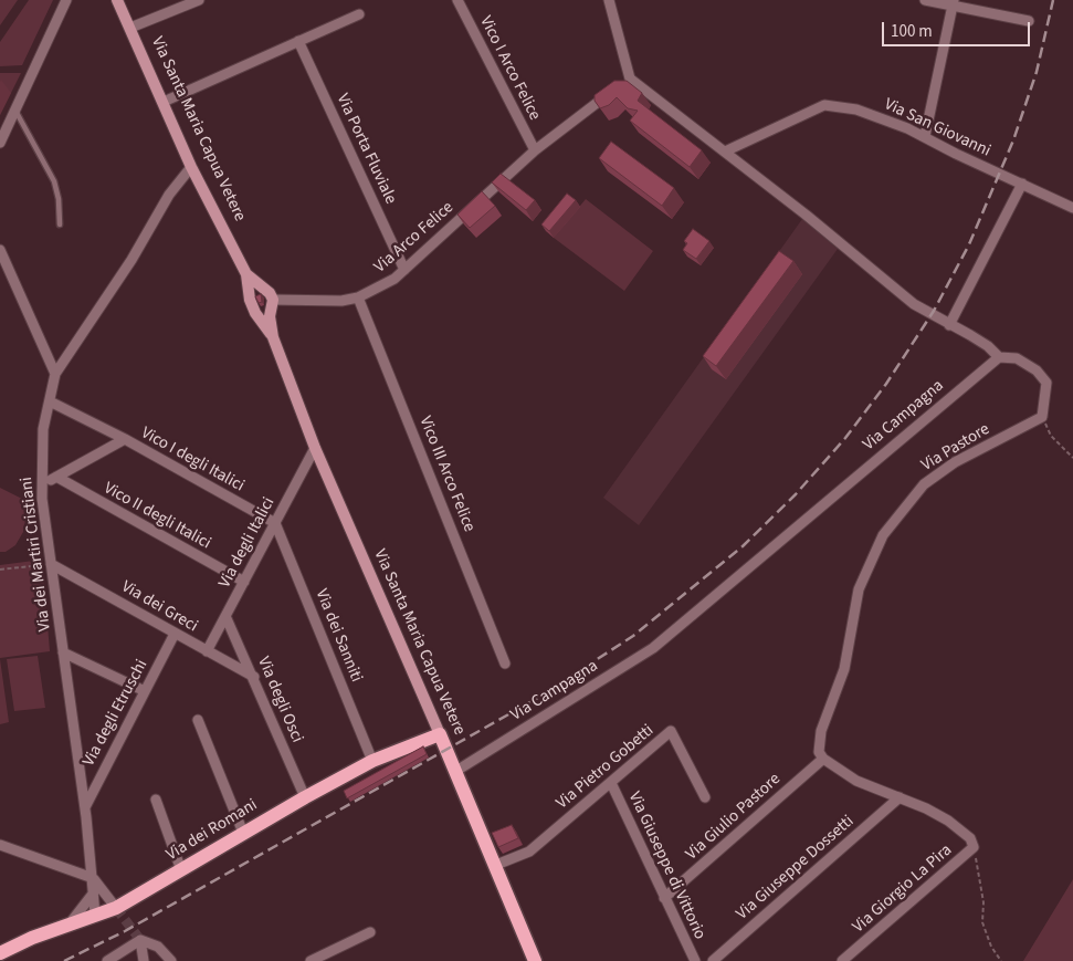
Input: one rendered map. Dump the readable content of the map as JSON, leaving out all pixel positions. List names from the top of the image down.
{
  "streets": {
    "main road": ["Via Santa Maria Capua Vetere", "Via dei Romani"],
    "street": [
      "Vico I Arco Felice",
      "Via San Giovanni",
      "Via Porta Fluviale",
      "Via Arco Felice",
      "Via Campagna",
      "Via Pastore",
      "Vico I degli Italici",
      "Vico III Arco Felice",
      "Vico II degli Italici",
      "Via degli Italici",
      "Via dei Martiri Cristiani",
      "Via dei Greci",
      "Via dei Sanniti",
      "Via degli Osci",
      "Via degli Etruschi",
      "Via Pietro Gobetti",
      "Via Giulio Pastore",
      "Via Giuseppe di Vittorio",
      "Via Giuseppe Dossetti",
      "Via Giorgio La Pira"
    ]
  },
  "crossings": [
    ["Vico I Arco Felice", "Via Arco Felice"],
    ["Via Santa Maria Capua Vetere", "Via Campagna"],
    ["Via Santa Maria Capua Vetere", "Via degli Italici"],
    ["Via Santa Maria Capua Vetere", "Via dei Martiri Cristiani"],
    ["Via Santa Maria Capua Vetere", "Via Pietro Gobetti"],
    ["Via Santa Maria Capua Vetere", "Via dei Romani"],
    ["Via Porta Fluviale", "Via Arco Felice"],
    ["Via Arco Felice", "Vico III Arco Felice"],
    ["Via Pastore", "Via Giulio Pastore"],
    ["Via Pastore", "Via Giorgio La Pira"],
    ["Vico I degli Italici", "Via degli Italici"],
    ["Vico I degli Italici", "Via dei Martiri Cristiani"],
    ["Vico I degli Italici", "Via dei Sanniti"],
    ["Vico II degli Italici", "Via degli Italici"],
    ["Via degli Italici", "Via dei Greci"],
    ["Via degli Italici", "Via dei Sanniti"],
    ["Via degli Italici", "Via degli Osci"],
    ["Via dei Martiri Cristiani", "Via dei Greci"],
    ["Via dei Martiri Cristiani", "Via degli Etruschi"],
    ["Via dei Martiri Cristiani", "Via dei Romani"],
    ["Via dei Greci", "Via degli Osci"],
    ["Via dei Greci", "Via degli Etruschi"],
    ["Via dei Sanniti", "Via dei Romani"],
    ["Via degli Osci", "Via dei Romani"],
    ["Via Pietro Gobetti", "Via Giuseppe di Vittorio"],
    ["Via Giulio Pastore", "Via Giuseppe di Vittorio"],
    ["Via Giulio Pastore", "Via Giorgio La Pira"],
    ["Via Giuseppe Dossetti", "Via Giorgio La Pira"]
  ],
  "scale_bar": "100 m"
}
